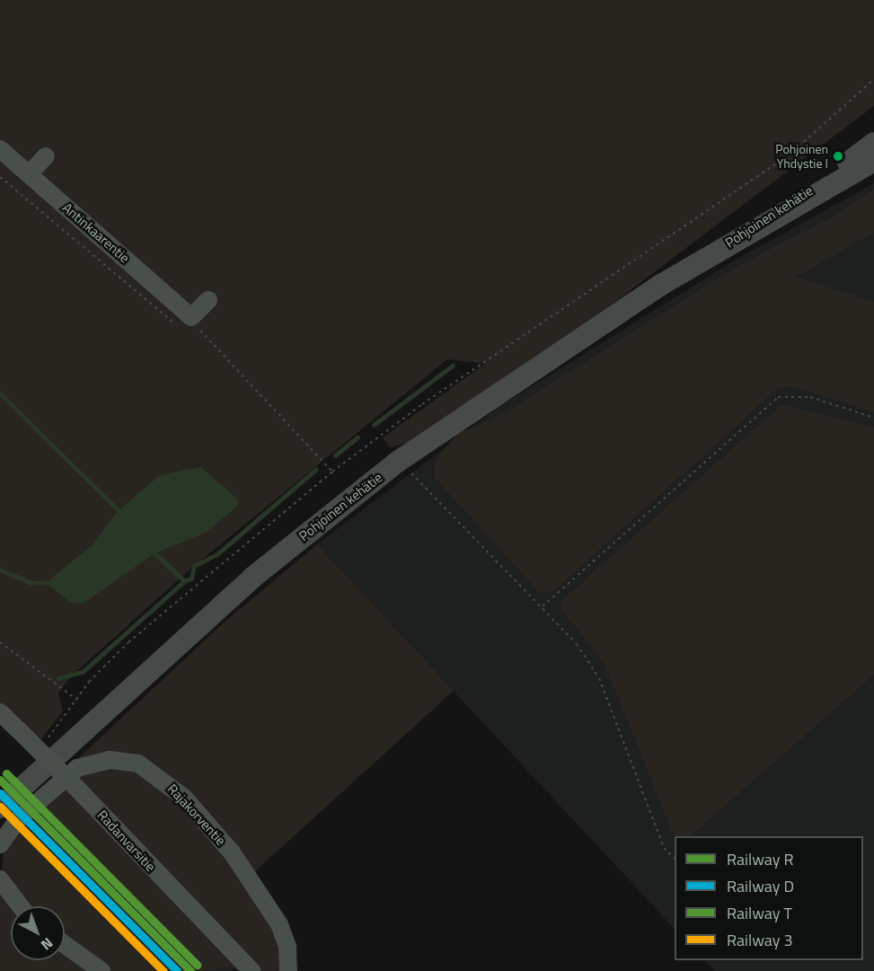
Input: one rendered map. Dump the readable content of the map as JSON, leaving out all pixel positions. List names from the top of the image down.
{
  "streets": {
    "main road": ["Pohjoinen kehätie"],
    "street": ["Antinkaarentie", "Rajakorventie", "Radanvarsitie"]
  },
  "places": ["Pohjoinen Yhdystie I"],
  "lines": [
    "rail line T",
    "rail line R",
    "rail line D",
    "rail line 3"
  ],
  "legend": [
    "Railway R",
    "Railway D",
    "Railway T",
    "Railway 3"
  ],
  "north": "bottom right"
}
